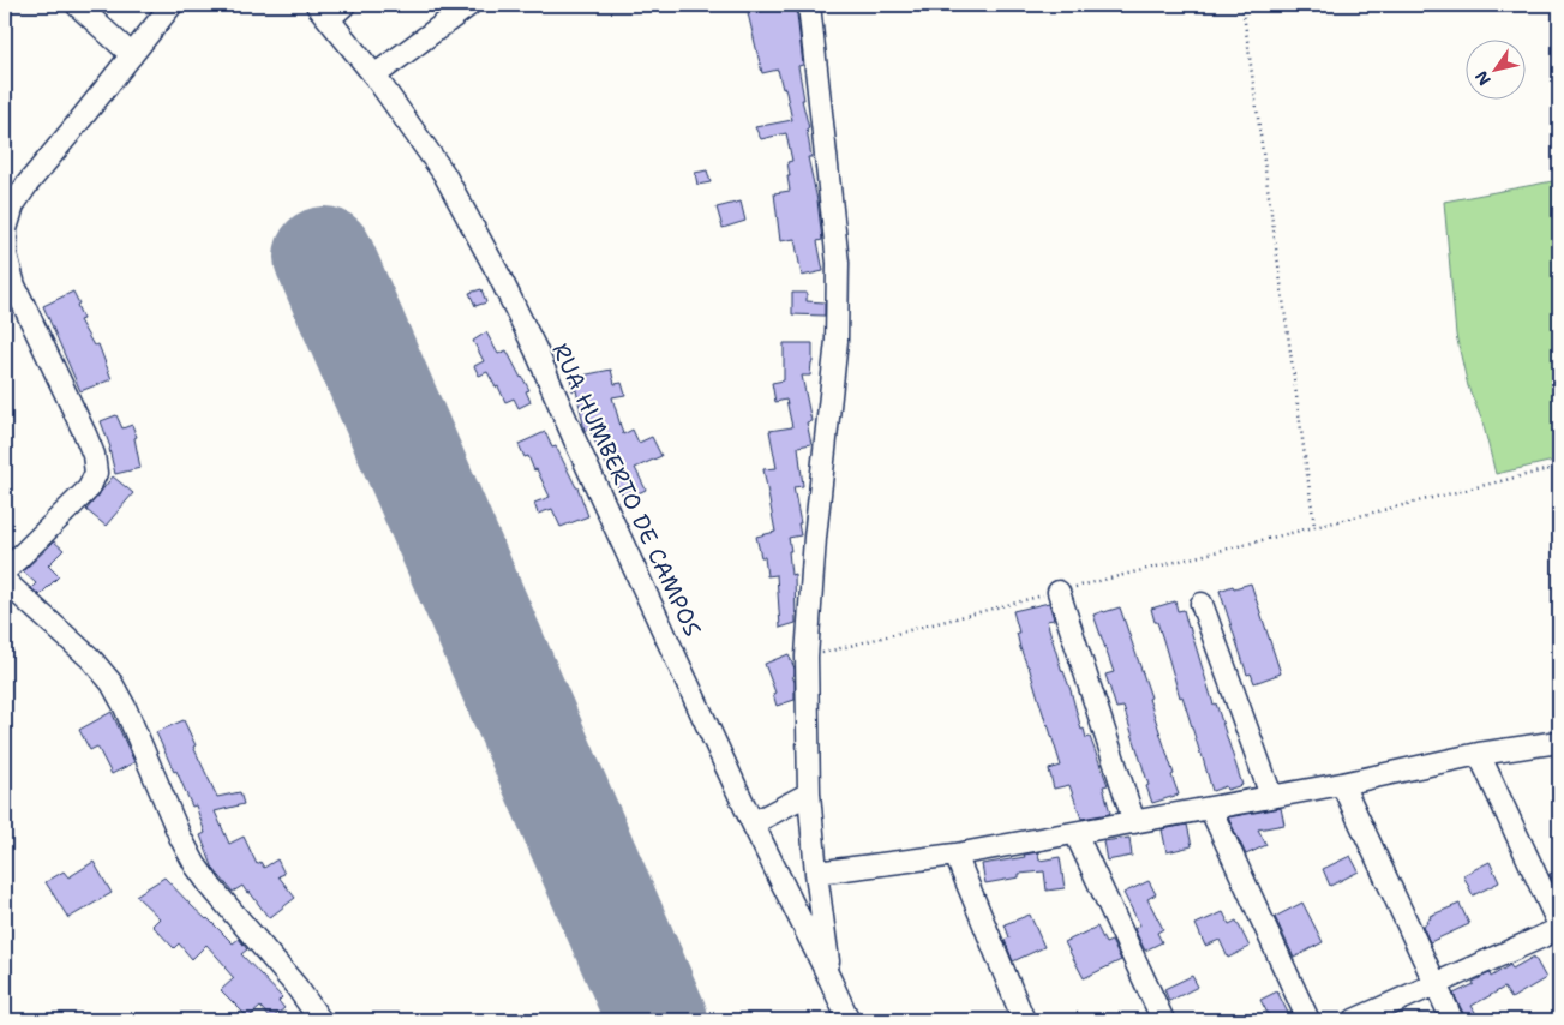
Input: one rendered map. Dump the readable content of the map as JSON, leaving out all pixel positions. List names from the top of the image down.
{
  "streets": {
    "street": ["RUA HUMBERTO DE CAMPOS"]
  },
  "north": "bottom left"
}
